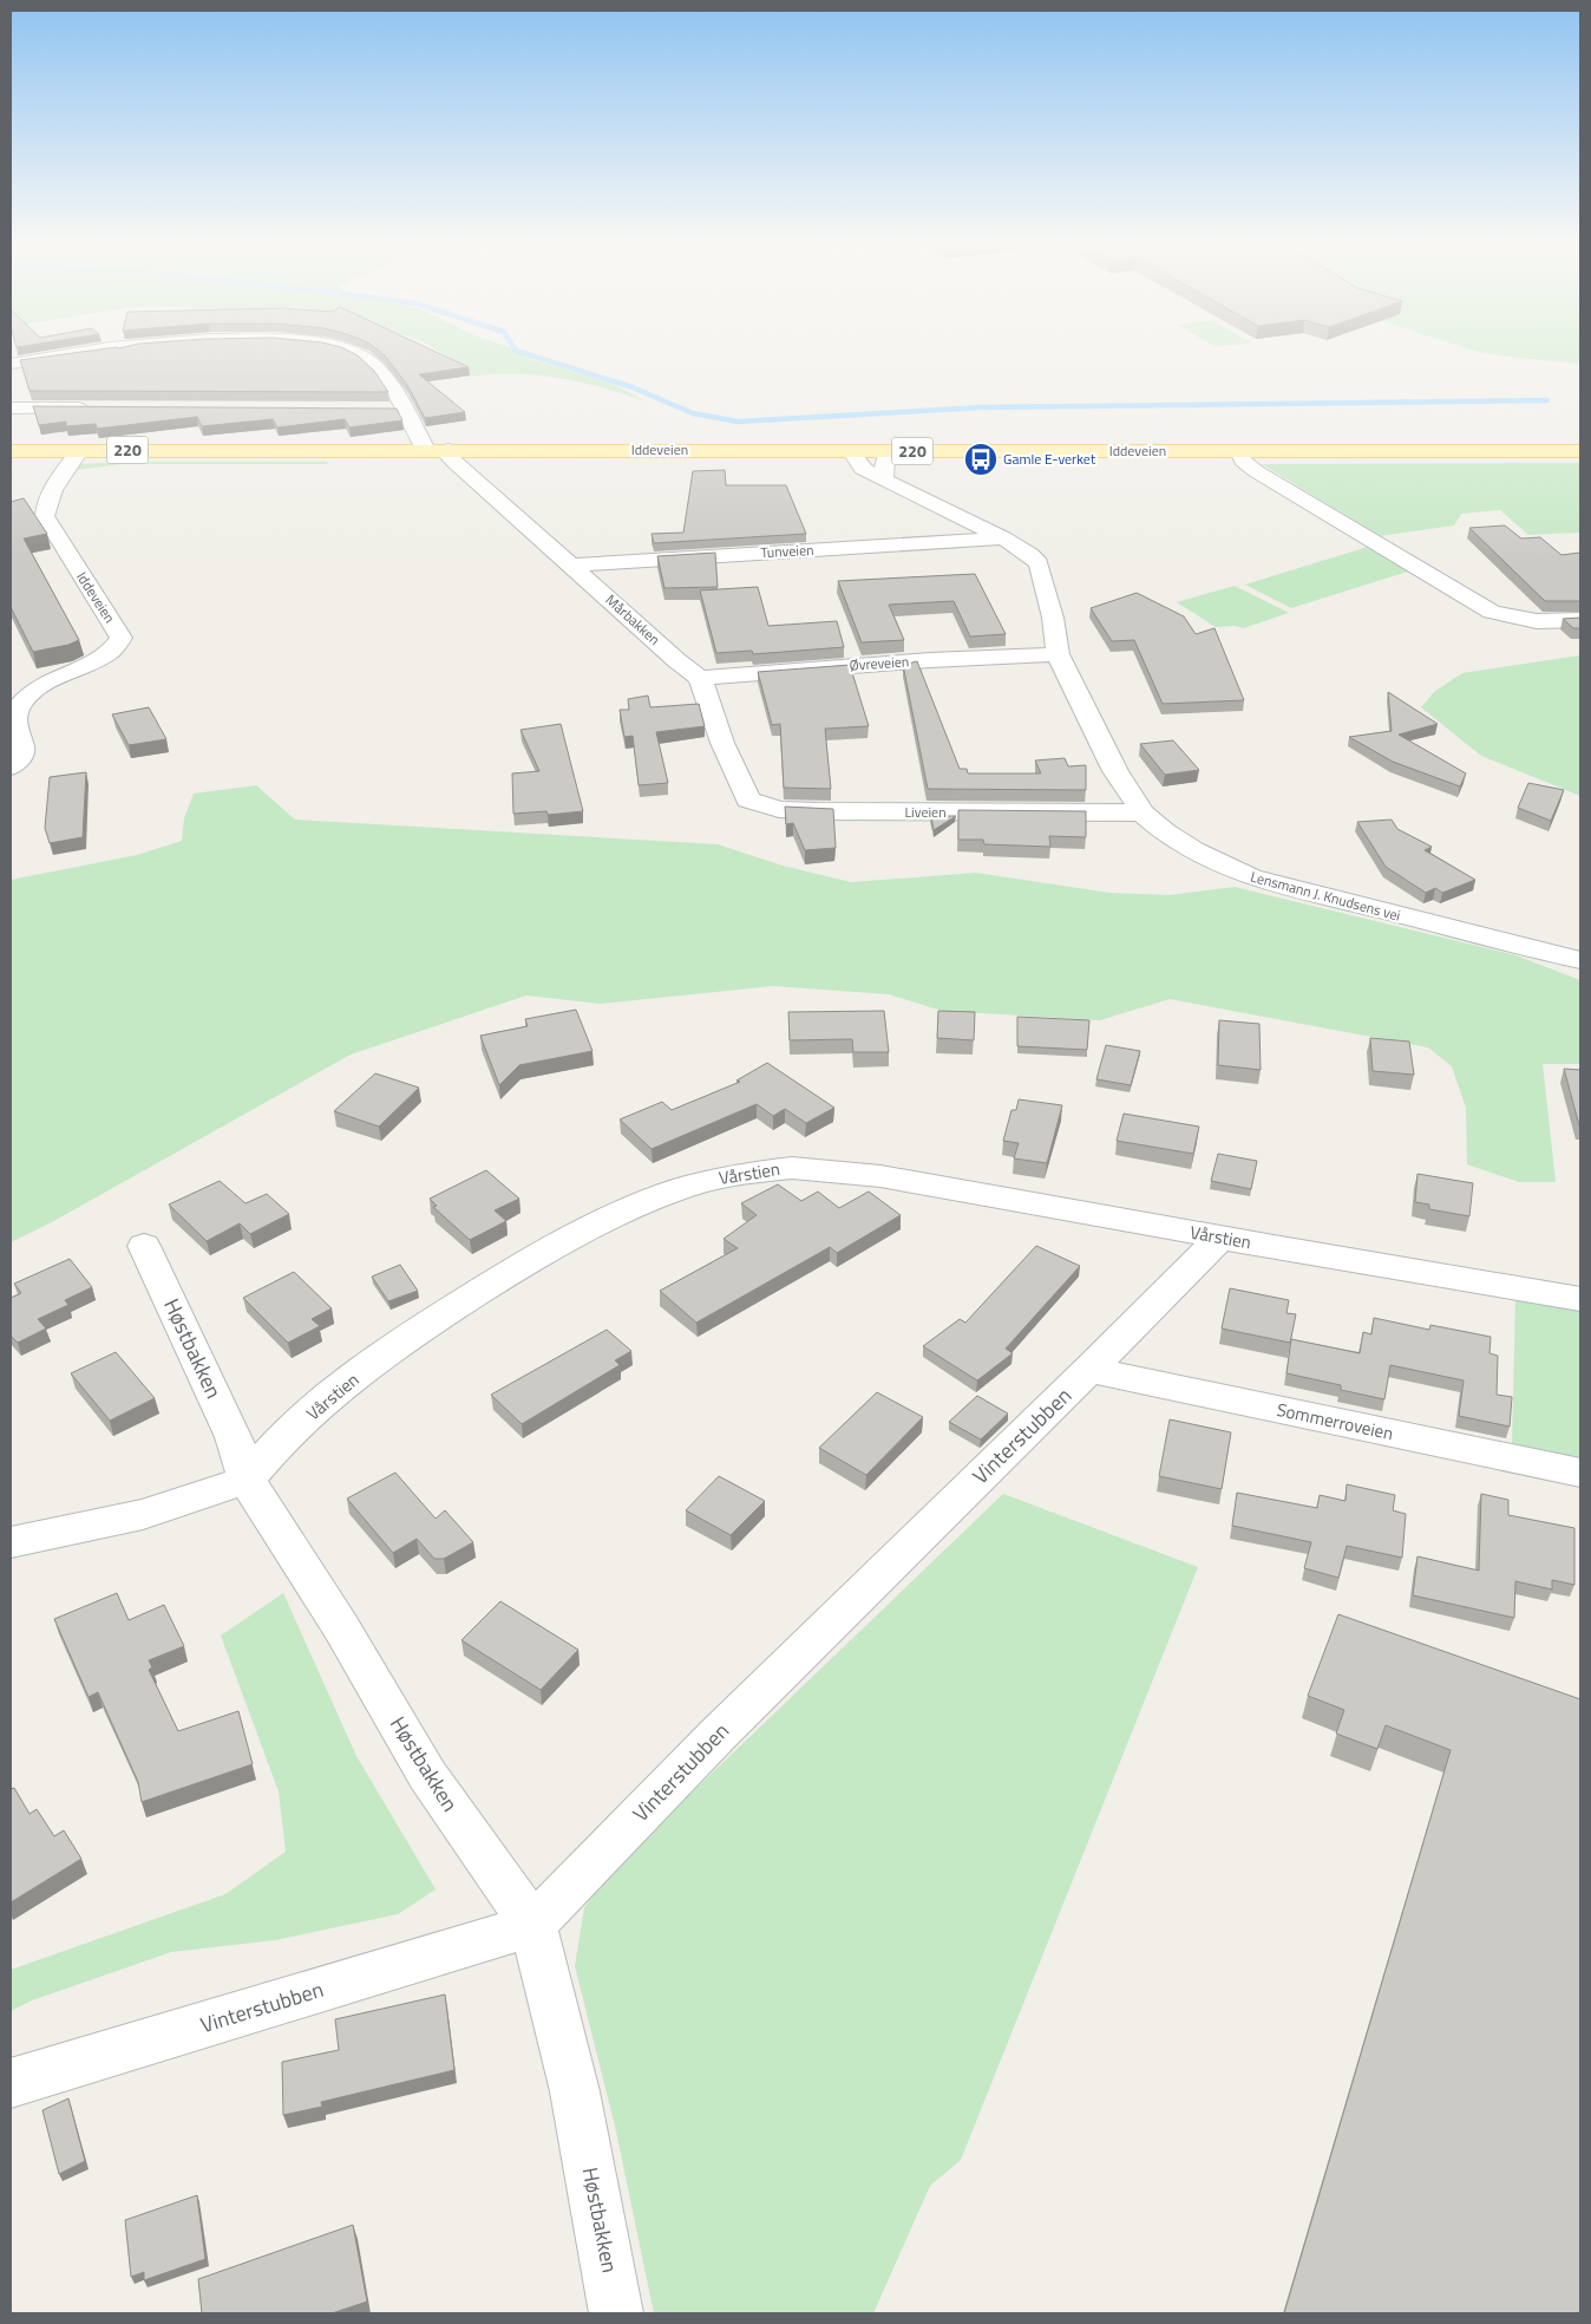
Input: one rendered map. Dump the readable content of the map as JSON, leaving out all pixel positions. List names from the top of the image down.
{
  "streets": {
    "main road": ["220", "Iddeveien"],
    "street": [
      "Tunveien",
      "Mårbakken",
      "Øvreveien",
      "Liveien",
      "Lensmann J. Knudsens vei",
      "Vårstien",
      "Høstbakken",
      "Sommerroveien",
      "Vinterstubben"
    ]
  },
  "crossings": [
    ["Iddeveien", "Mårbakken"],
    ["Iddeveien", "Lensmann J. Knudsens vei"],
    ["Tunveien", "Mårbakken"],
    ["Tunveien", "Lensmann J. Knudsens vei"],
    ["Mårbakken", "Øvreveien"],
    ["Mårbakken", "Liveien"],
    ["Øvreveien", "Liveien"],
    ["Øvreveien", "Lensmann J. Knudsens vei"],
    ["Liveien", "Lensmann J. Knudsens vei"],
    ["Vårstien", "Høstbakken"],
    ["Vårstien", "Vinterstubben"],
    ["Høstbakken", "Vinterstubben"],
    ["Sommerroveien", "Vinterstubben"]
  ],
  "places": {
    "bus stop": ["Gamle E-verket"]
  }
}
